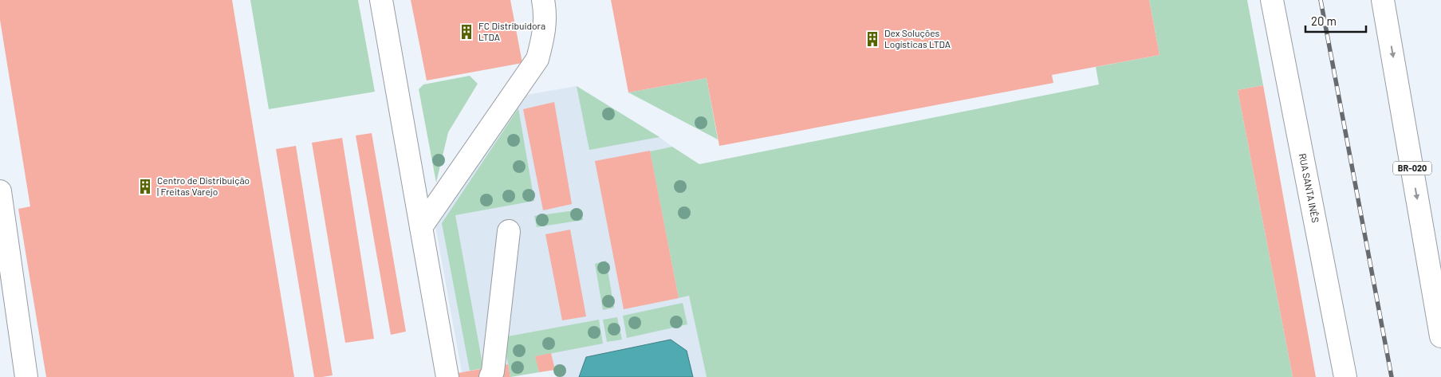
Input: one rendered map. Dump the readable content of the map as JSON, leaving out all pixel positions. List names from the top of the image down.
{
  "streets": {
    "main road": ["BR-020", "RUA SANTA INÊS"]
  },
  "places": {
    "building": ["FC Distribuidora LTDA", "Dex Soluções Logísticas LTDA", "Centro de Distribuição | Freitas Varejo"]
  },
  "scale_bar": "20 m"
}
